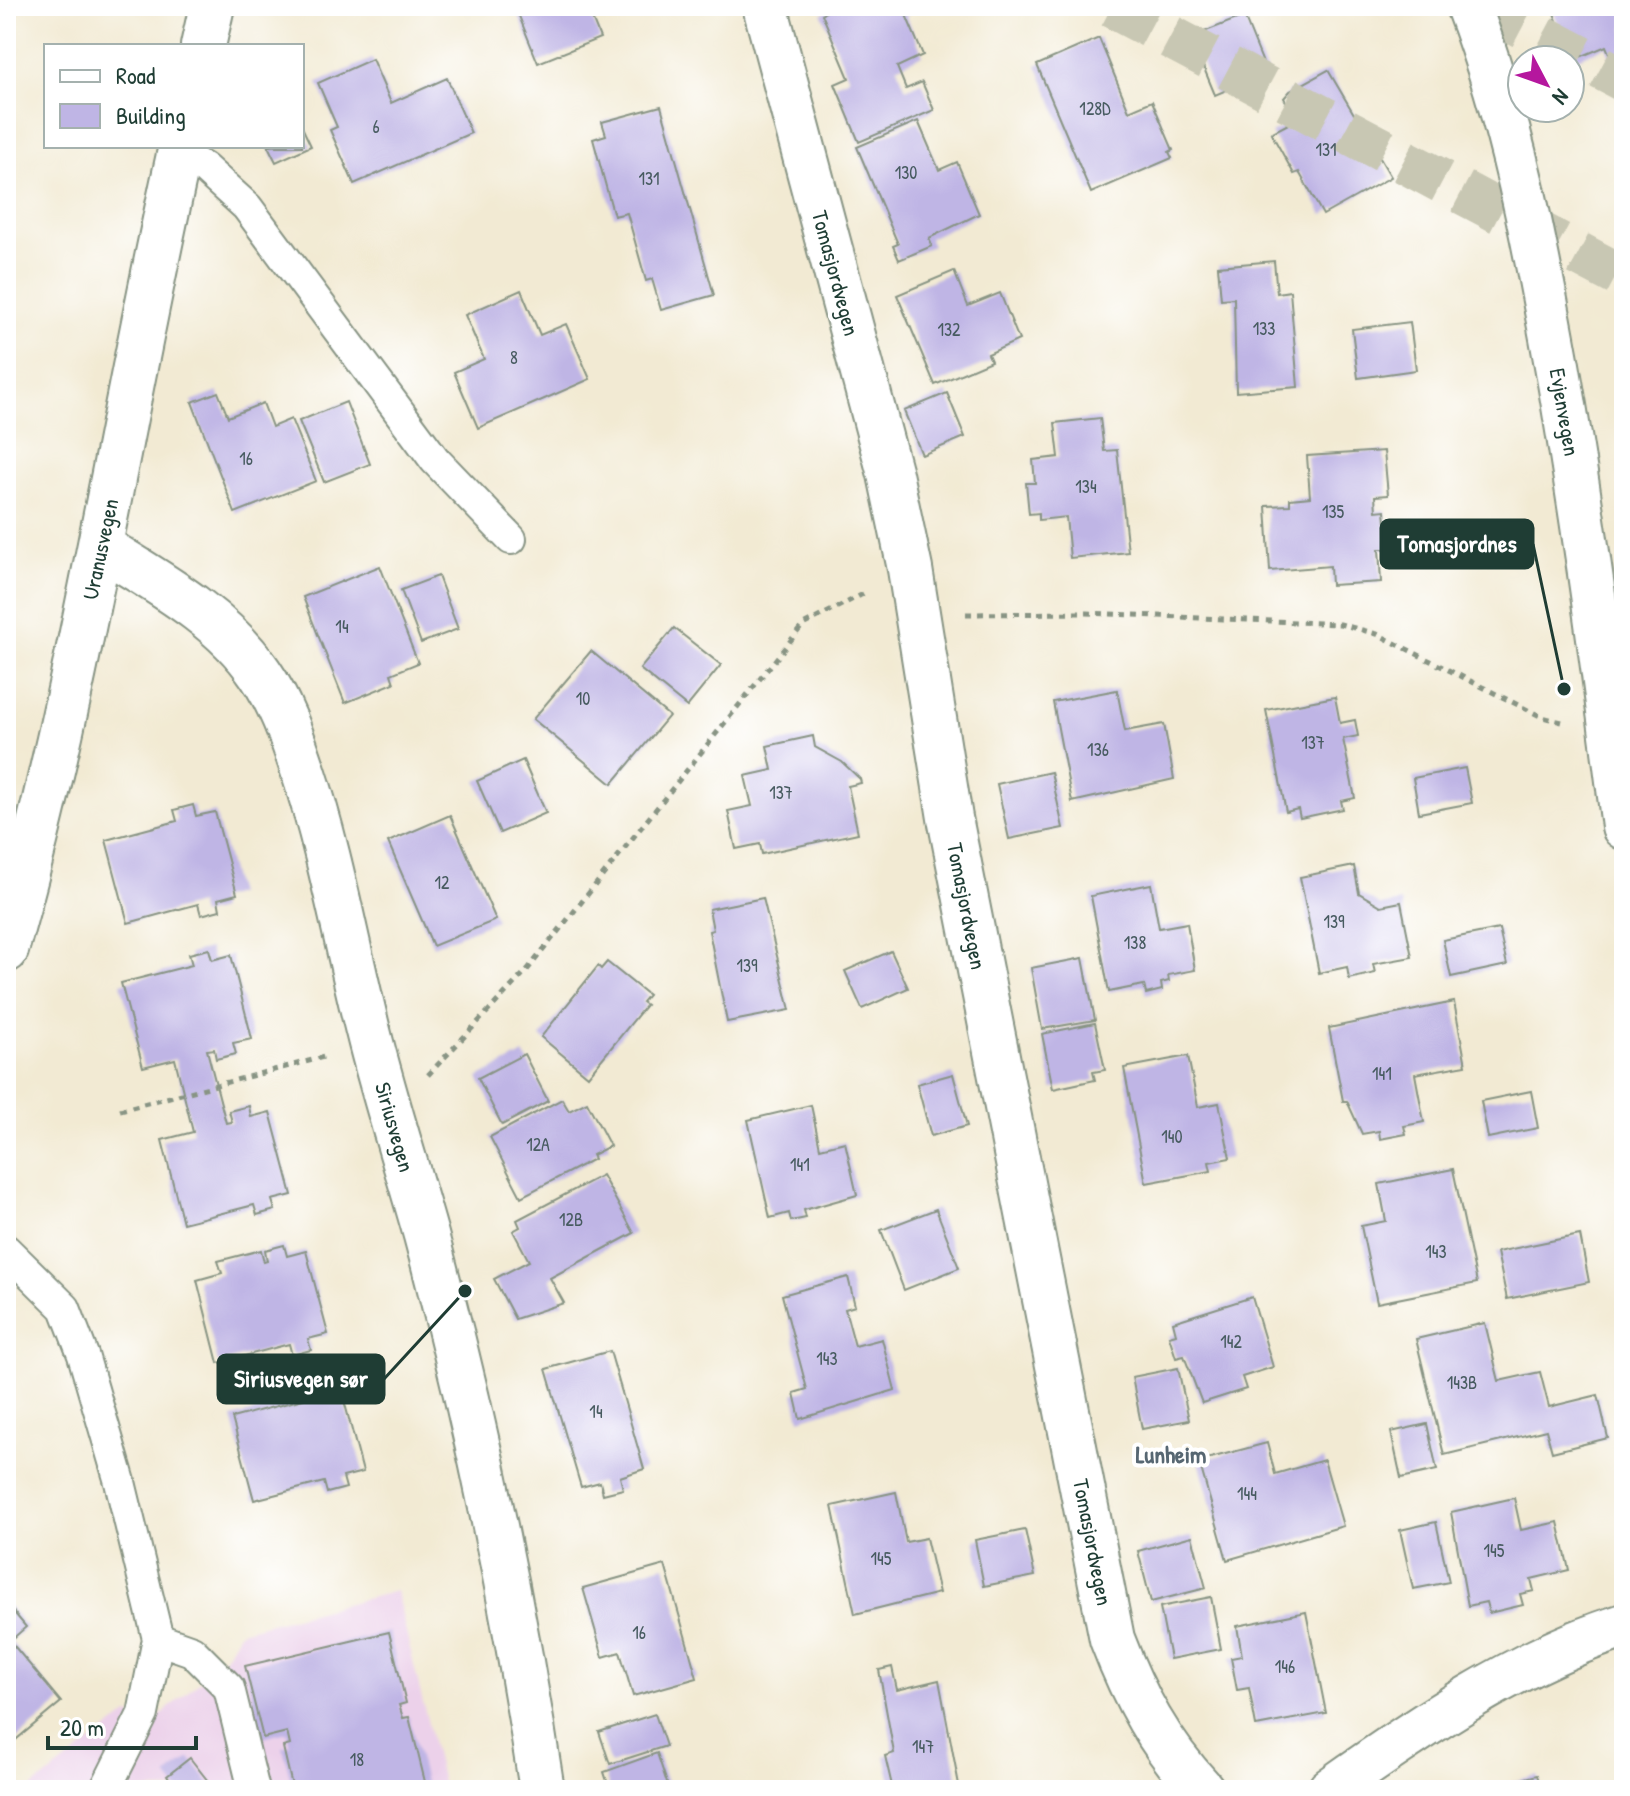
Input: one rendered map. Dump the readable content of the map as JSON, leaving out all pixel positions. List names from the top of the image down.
{
  "streets": {
    "street": [
      "Tomasjordvegen",
      "Evjenvegen",
      "Uranusvegen",
      "Siriusvegen"
    ]
  },
  "crossings": [
    ["Uranusvegen", "Siriusvegen"]
  ],
  "districts": ["Lunheim"],
  "places": ["Tomasjordnes", "Siriusvegen sør"],
  "house_numbers": [
    "128D",
    "6",
    "131",
    "130",
    "131",
    "133",
    "132",
    "8",
    "16",
    "134",
    "135",
    "14",
    "10",
    "137",
    "136",
    "137",
    "12",
    "139",
    "138",
    "139",
    "141",
    "140",
    "12A",
    "141",
    "12B",
    "143",
    "142",
    "143",
    "143B",
    "14",
    "144",
    "145",
    "145",
    "16",
    "146",
    "147",
    "18"
  ],
  "legend": ["Road", "Building"],
  "scale_bar": "20 m",
  "north": "bottom right"
}
